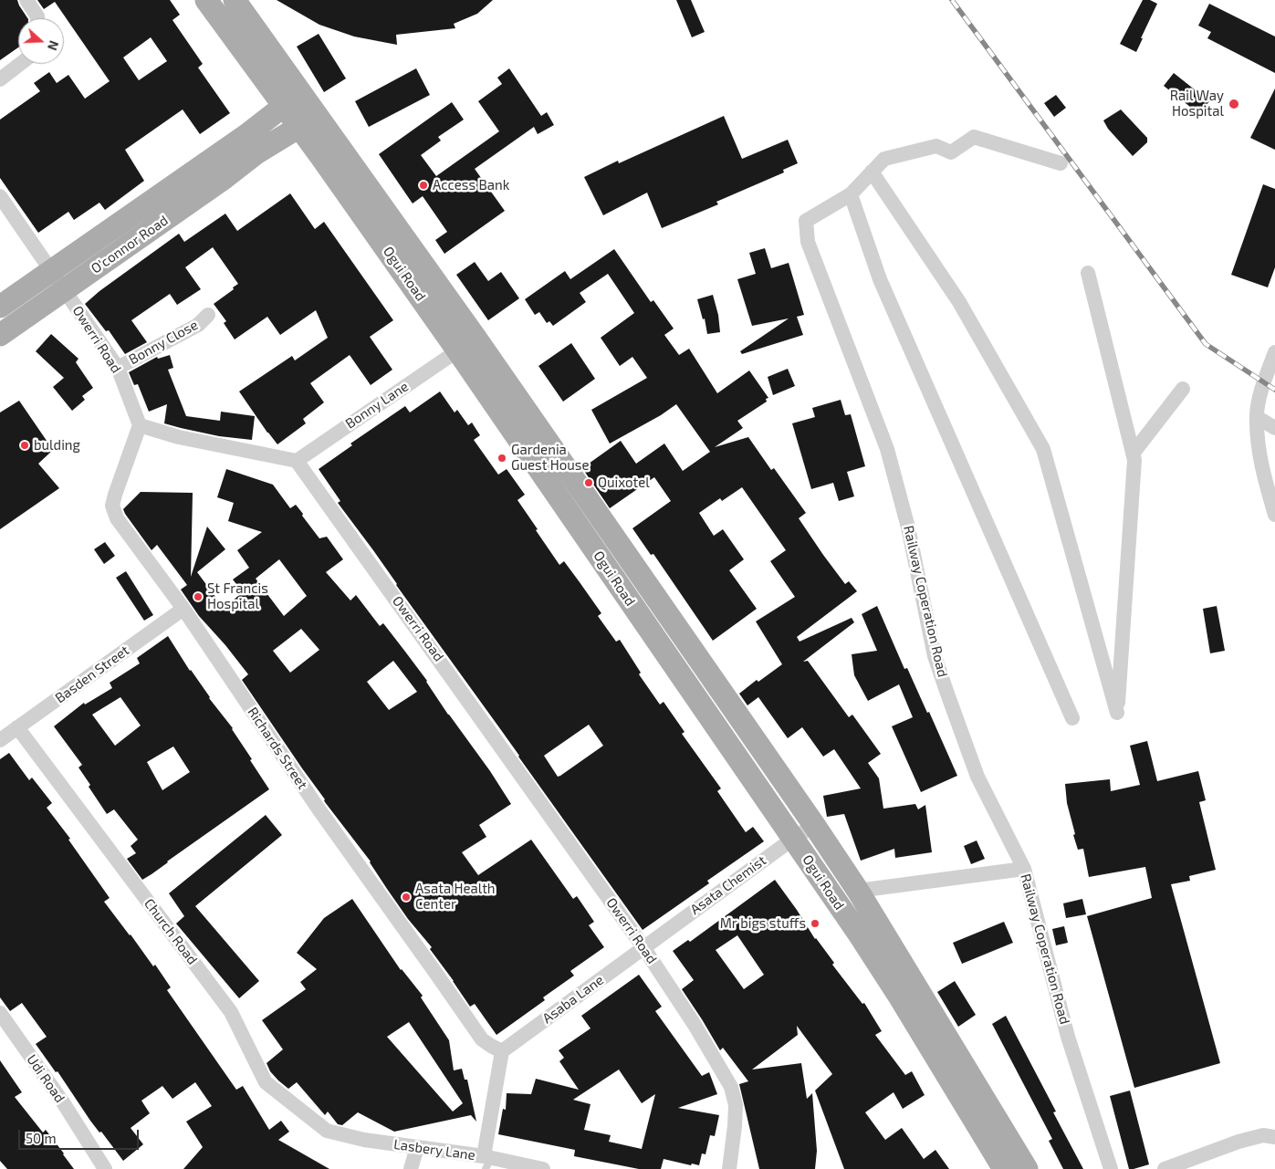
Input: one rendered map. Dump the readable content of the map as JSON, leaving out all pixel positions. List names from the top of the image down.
{
  "streets": {
    "main road": ["O'connor Road", "Ogui Road"],
    "street": [
      "Owerri Road",
      "Bonny Close",
      "Bonny Lane",
      "Railway Coperation Road",
      "Basden Street",
      "Richards Street",
      "Asata Chemist",
      "Church Road",
      "Asaba Lane",
      "Udi Road",
      "Lasbery Lane"
    ]
  },
  "crossings": [
    ["O'connor Road", "Owerri Road"],
    ["Ogui Road", "Bonny Lane"],
    ["Ogui Road", "Asata Chemist"],
    ["Owerri Road", "Bonny Close"],
    ["Owerri Road", "Bonny Lane"],
    ["Owerri Road", "Richards Street"],
    ["Owerri Road", "Asata Chemist"],
    ["Owerri Road", "Asaba Lane"],
    ["Basden Street", "Richards Street"],
    ["Basden Street", "Church Road"],
    ["Richards Street", "Asaba Lane"],
    ["Asata Chemist", "Asaba Lane"],
    ["Church Road", "Lasbery Lane"]
  ],
  "places": [
    "Rail Way Hospital",
    "Access Bank",
    "bulding",
    "Gardenia Guest House",
    "Quixotel",
    "St Francis Hospital",
    "Asata Health Center",
    "Mr bigs stuffs"
  ],
  "scale_bar": "50 m",
  "north": "right"
}
